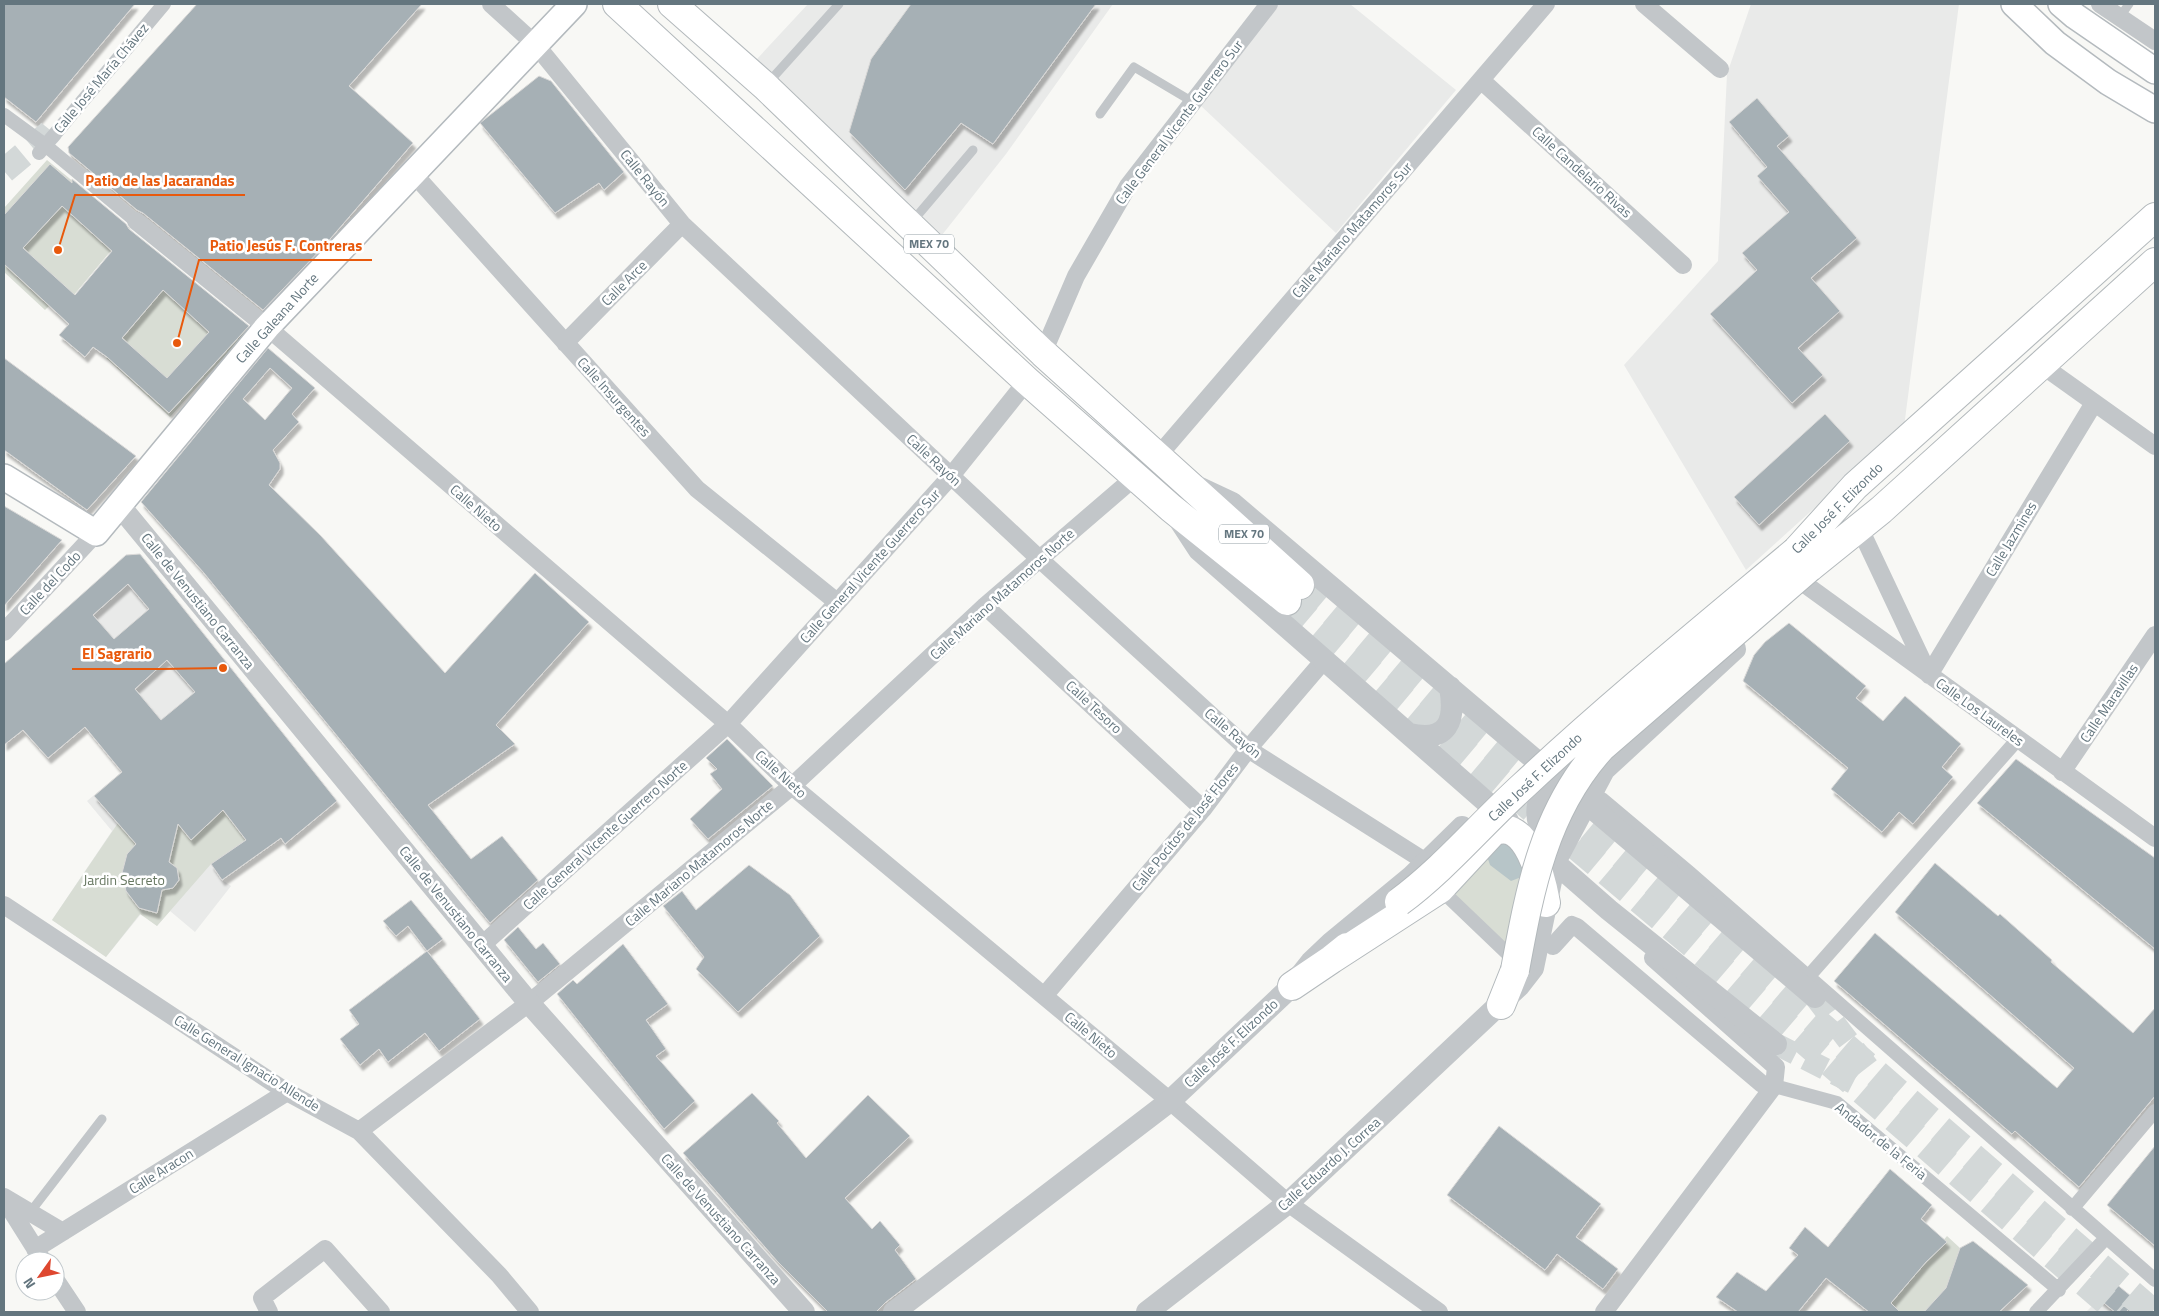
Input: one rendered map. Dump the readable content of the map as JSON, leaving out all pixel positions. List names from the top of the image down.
{
  "streets": {
    "main road": ["MEX 70", "Calle Galeana Norte", "Calle José F. Elizondo"],
    "street": [
      "Calle José María Chávez",
      "Calle General Vicente Guerrero Sur",
      "Calle Candelario Rivas",
      "Calle Rayón",
      "Calle Mariano Matamoros Sur",
      "Calle Arce",
      "Calle Insurgentes",
      "Calle Nieto",
      "Calle Jazmines",
      "Calle del Codo",
      "Calle Mariano Matamoros Norte",
      "Calle de Venustiano Carranza",
      "Calle Maravillas",
      "Calle Tesoro",
      "Calle Los Laureles",
      "Calle Pocitos de José Flores",
      "Calle General Vicente Guerrero Norte",
      "Calle General Ignacio Allende",
      "Andador de la Feria",
      "Calle Eduardo J. Correa",
      "Calle Aracon"
    ]
  },
  "crossings": [
    ["Calle General Vicente Guerrero Sur", "Calle Rayón"],
    ["Calle General Vicente Guerrero Sur", "MEX 70"],
    ["Calle General Vicente Guerrero Sur", "Calle Insurgentes"],
    ["Calle General Vicente Guerrero Sur", "Calle Nieto"],
    ["Calle General Vicente Guerrero Sur", "Calle General Vicente Guerrero Norte"],
    ["Calle Candelario Rivas", "Calle Mariano Matamoros Sur"],
    ["Calle Rayón", "Calle Arce"],
    ["Calle Rayón", "Calle Galeana Norte"],
    ["Calle Rayón", "Calle Mariano Matamoros Norte"],
    ["Calle Rayón", "Calle Pocitos de José Flores"],
    ["Calle Mariano Matamoros Sur", "MEX 70"],
    ["MEX 70", "Calle Mariano Matamoros Norte"],
    ["MEX 70", "Calle Pocitos de José Flores"],
    ["MEX 70", "Calle Eduardo J. Correa"],
    ["Calle Arce", "Calle Insurgentes"],
    ["Calle Galeana Norte", "Calle Insurgentes"],
    ["Calle Galeana Norte", "Calle Nieto"],
    ["Calle Galeana Norte", "Calle del Codo"],
    ["Calle Galeana Norte", "Calle de Venustiano Carranza"],
    ["Calle Nieto", "Calle José F. Elizondo"],
    ["Calle Nieto", "Calle Mariano Matamoros Norte"],
    ["Calle Nieto", "Calle Pocitos de José Flores"],
    ["Calle Nieto", "Calle General Vicente Guerrero Norte"],
    ["Calle Nieto", "Calle Eduardo J. Correa"],
    ["Calle José F. Elizondo", "Calle Los Laureles"],
    ["Calle José F. Elizondo", "Calle Eduardo J. Correa"],
    ["Calle Jazmines", "Calle Los Laureles"],
    ["Calle Mariano Matamoros Norte", "Calle de Venustiano Carranza"],
    ["Calle Mariano Matamoros Norte", "Calle Tesoro"],
    ["Calle Mariano Matamoros Norte", "Calle General Ignacio Allende"],
    ["Calle de Venustiano Carranza", "Calle General Vicente Guerrero Norte"],
    ["Calle Maravillas", "Calle Los Laureles"],
    ["Calle Tesoro", "Calle Pocitos de José Flores"],
    ["Calle Los Laureles", "Calle Eduardo J. Correa"],
    ["Calle General Ignacio Allende", "Calle Aracon"]
  ],
  "parks": ["Jardin Secreto"],
  "places": ["Patio de las Jacarandas", "Patio Jesús F. Contreras", "El Sagrario"],
  "north": "bottom left"
}
